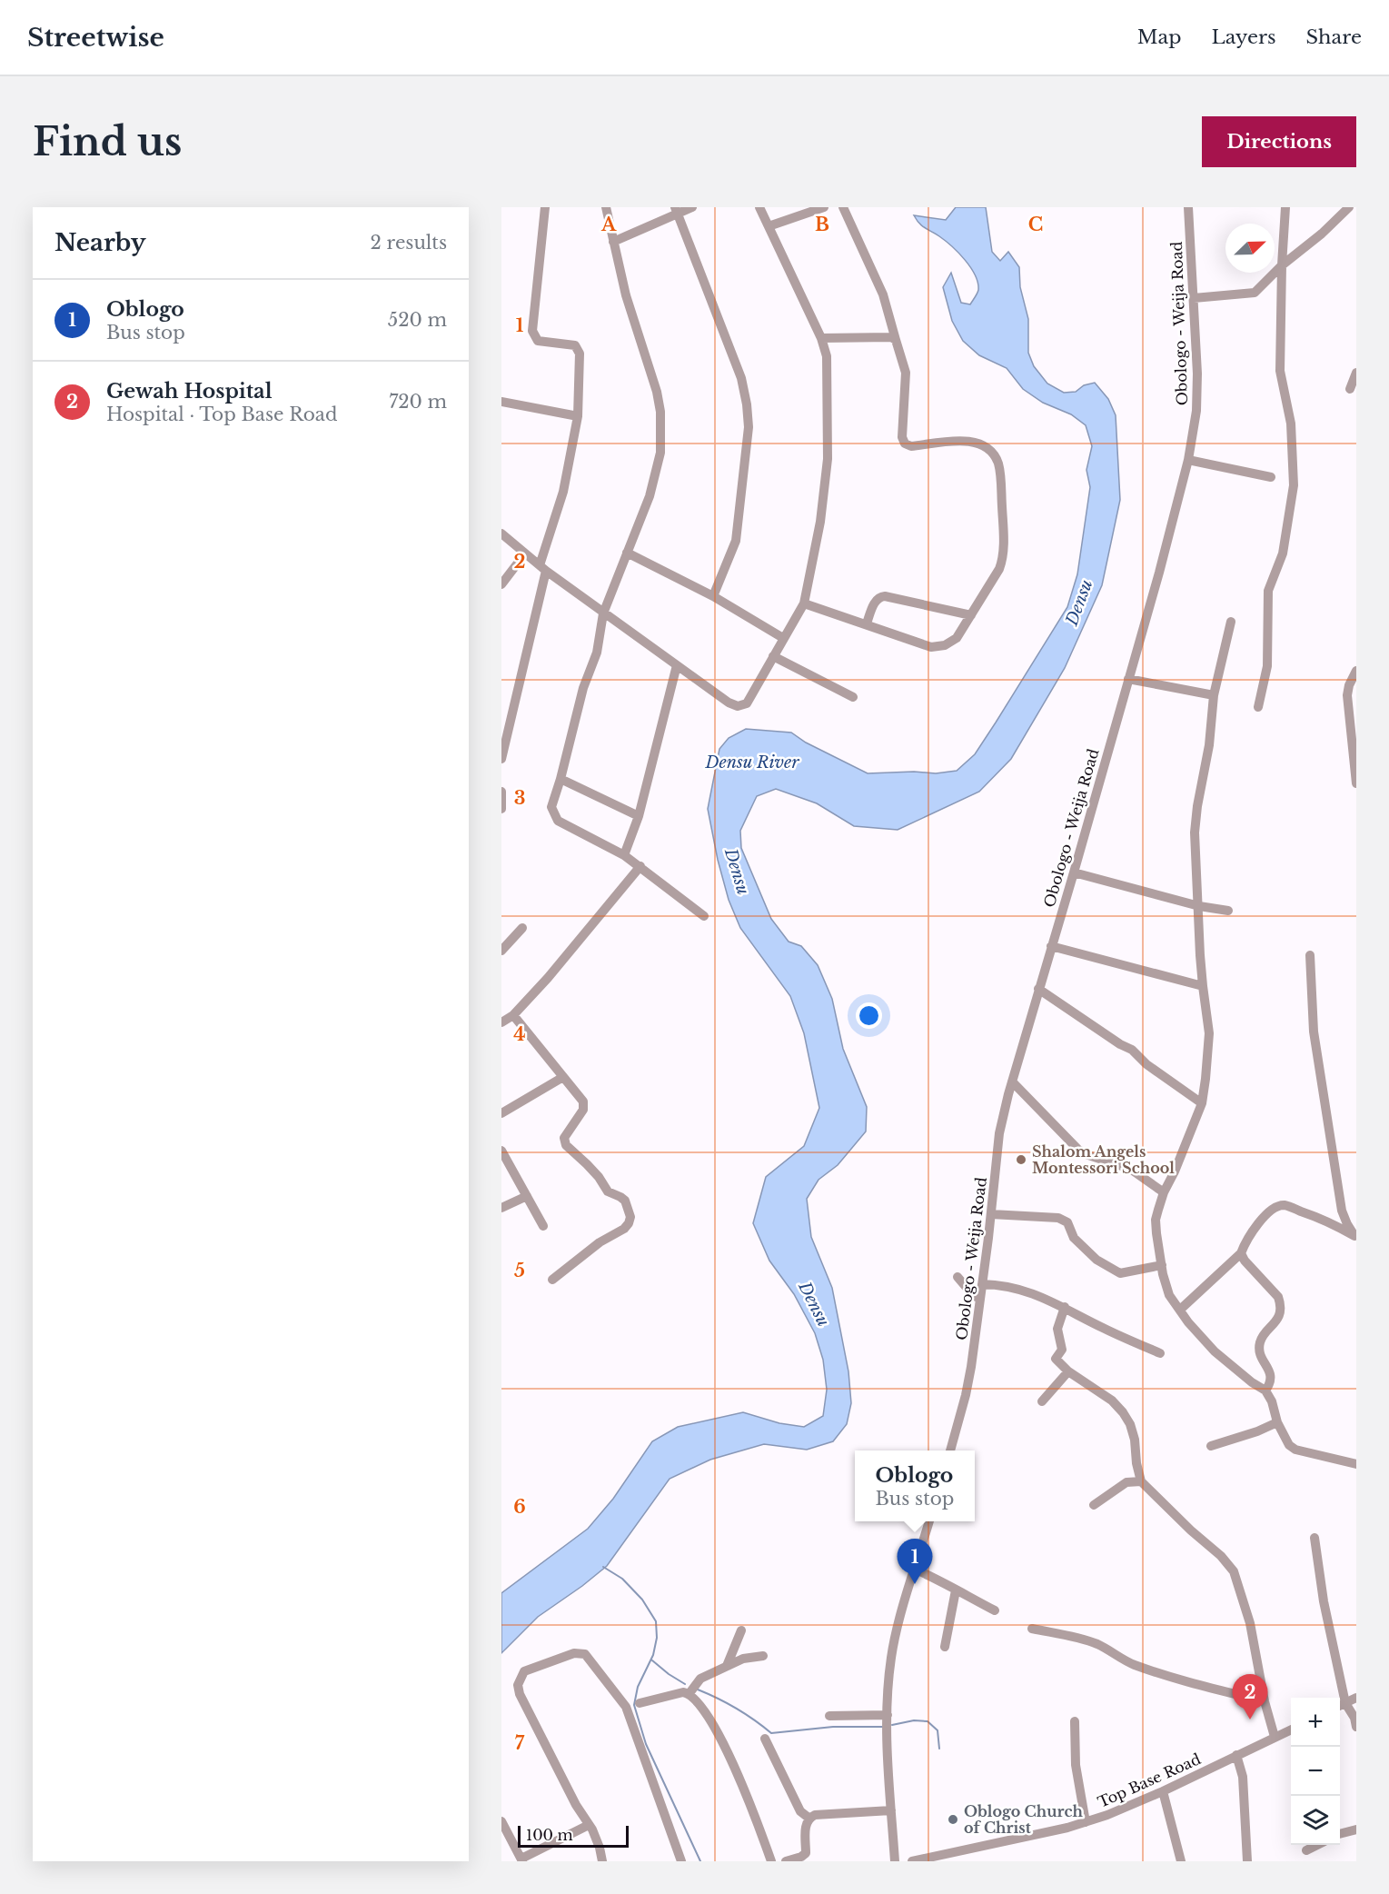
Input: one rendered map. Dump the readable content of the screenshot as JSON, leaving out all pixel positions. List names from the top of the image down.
{
  "streets": {
    "street": ["Obologo - Weija Road", "Top Base Road"]
  },
  "water": ["Densu", "Densu River"],
  "places": ["Shalom Angels Montessori School", "Oblogo Church of Christ"],
  "scale_bar": "100 m",
  "north": "top right",
  "page": {
    "header": "Streetwise",
    "nav": ["Map", "Layers", "Share"],
    "buttons": "Directions",
    "title": "Find us",
    "heading": ["Nearby", "2 results"],
    "list": [
      {
        "mark": "1",
        "name": "Oblogo",
        "note": "Bus stop",
        "value": "520 m"
      },
      {
        "mark": "2",
        "name": "Gewah Hospital",
        "note": "Hospital · Top Base Road",
        "value": "720 m"
      }
    ],
    "popup": ["Oblogo", "Bus stop"],
    "pins": ["1", "2"],
    "map_buttons": ["+", "−"],
    "scale": "100 m"
  },
  "grid": {
    "columns": ["A", "B", "C"],
    "rows": [
      "1",
      "2",
      "3",
      "4",
      "5",
      "6",
      "7"
    ]
  }
}
